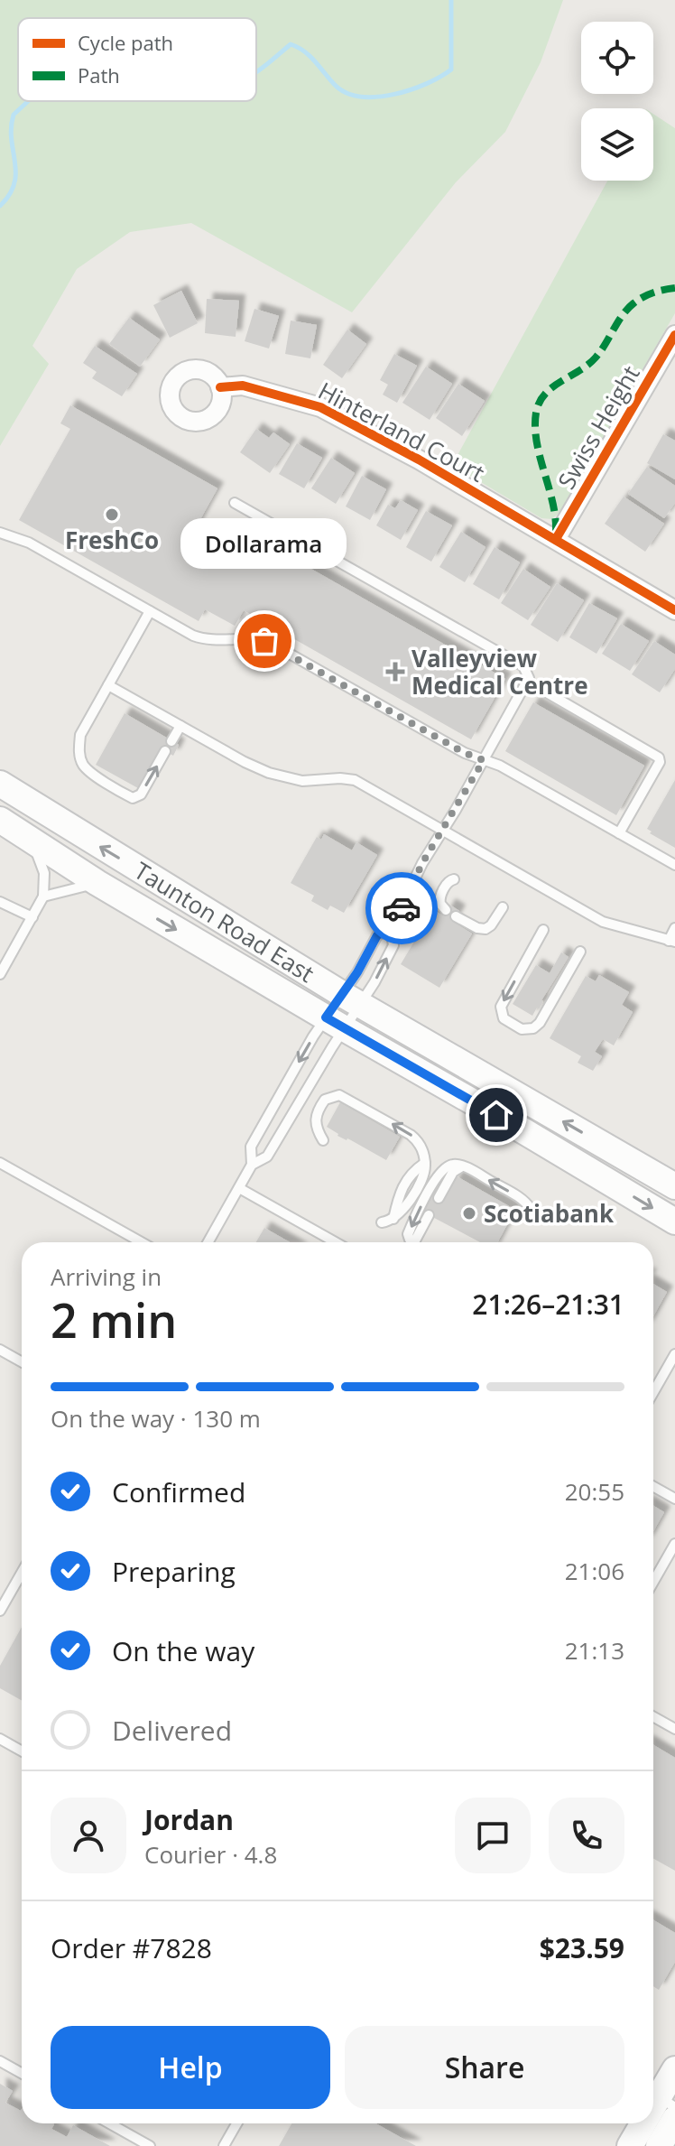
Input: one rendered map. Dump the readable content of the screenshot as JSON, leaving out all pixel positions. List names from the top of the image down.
{
  "streets": {
    "main road": ["Taunton Road East"],
    "street": ["Swiss Height", "Hinterland Court"]
  },
  "crossings": [
    ["Swiss Height", "Hinterland Court"]
  ],
  "places": {
    "other": ["FreshCo", "Dollarama", "Scotiabank"],
    "health": ["Valleyview Medical Centre"]
  },
  "legend": ["Cycle path", "Path"],
  "page": {
    "bubble": "Dollarama",
    "heading": ["2 min", "Arriving in", "21:26–21:31"],
    "panel": [
      "Jordan",
      "Courier · 4.8",
      "Order #7828",
      "$23.59"
    ],
    "bar": "On the way · 130 m",
    "list": [
      ["Confirmed", "20:55"],
      ["Preparing", "21:06"],
      ["On the way", "21:13"],
      "Delivered"
    ],
    "buttons": ["Help", "Share"]
  }
}
